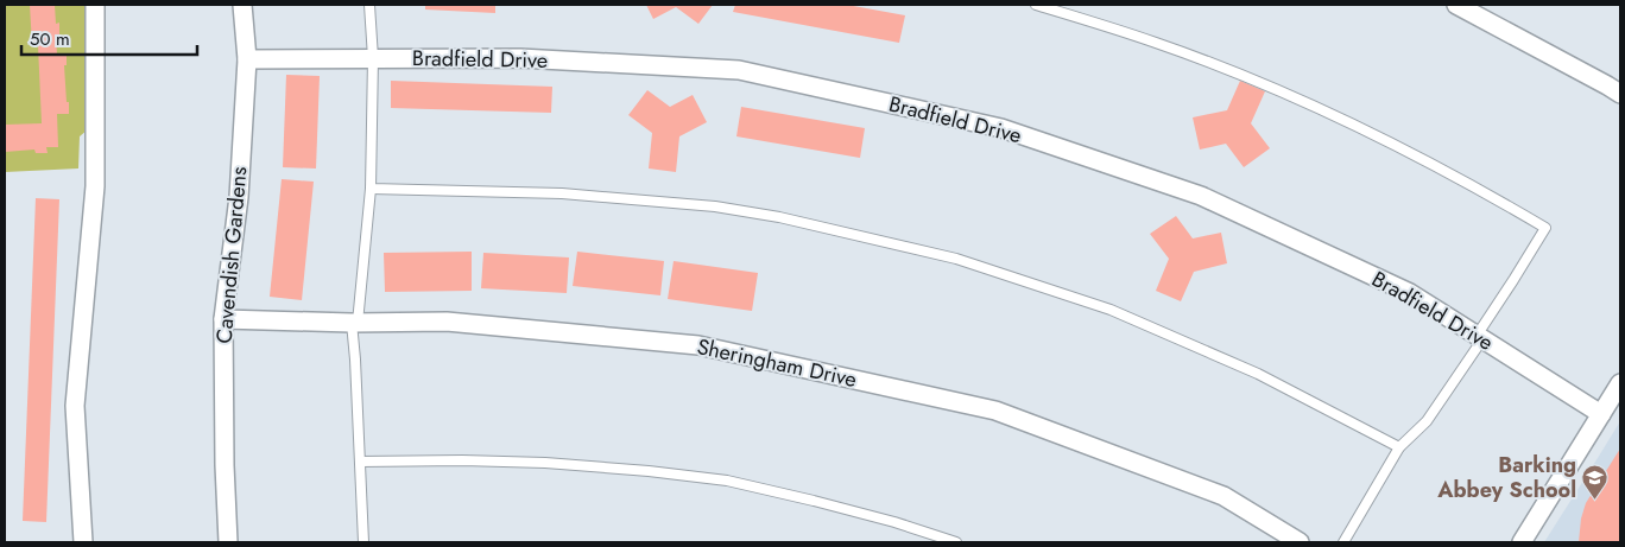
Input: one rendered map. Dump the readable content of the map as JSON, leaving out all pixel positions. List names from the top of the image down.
{
  "streets": {
    "street": ["Bradfield Drive", "Cavendish Gardens", "Sheringham Drive"]
  },
  "crossings": [
    ["Bradfield Drive", "Cavendish Gardens"],
    ["Cavendish Gardens", "Sheringham Drive"]
  ],
  "places": {
    "school or university": ["Barking Abbey School"]
  },
  "scale_bar": "50 m"
}
